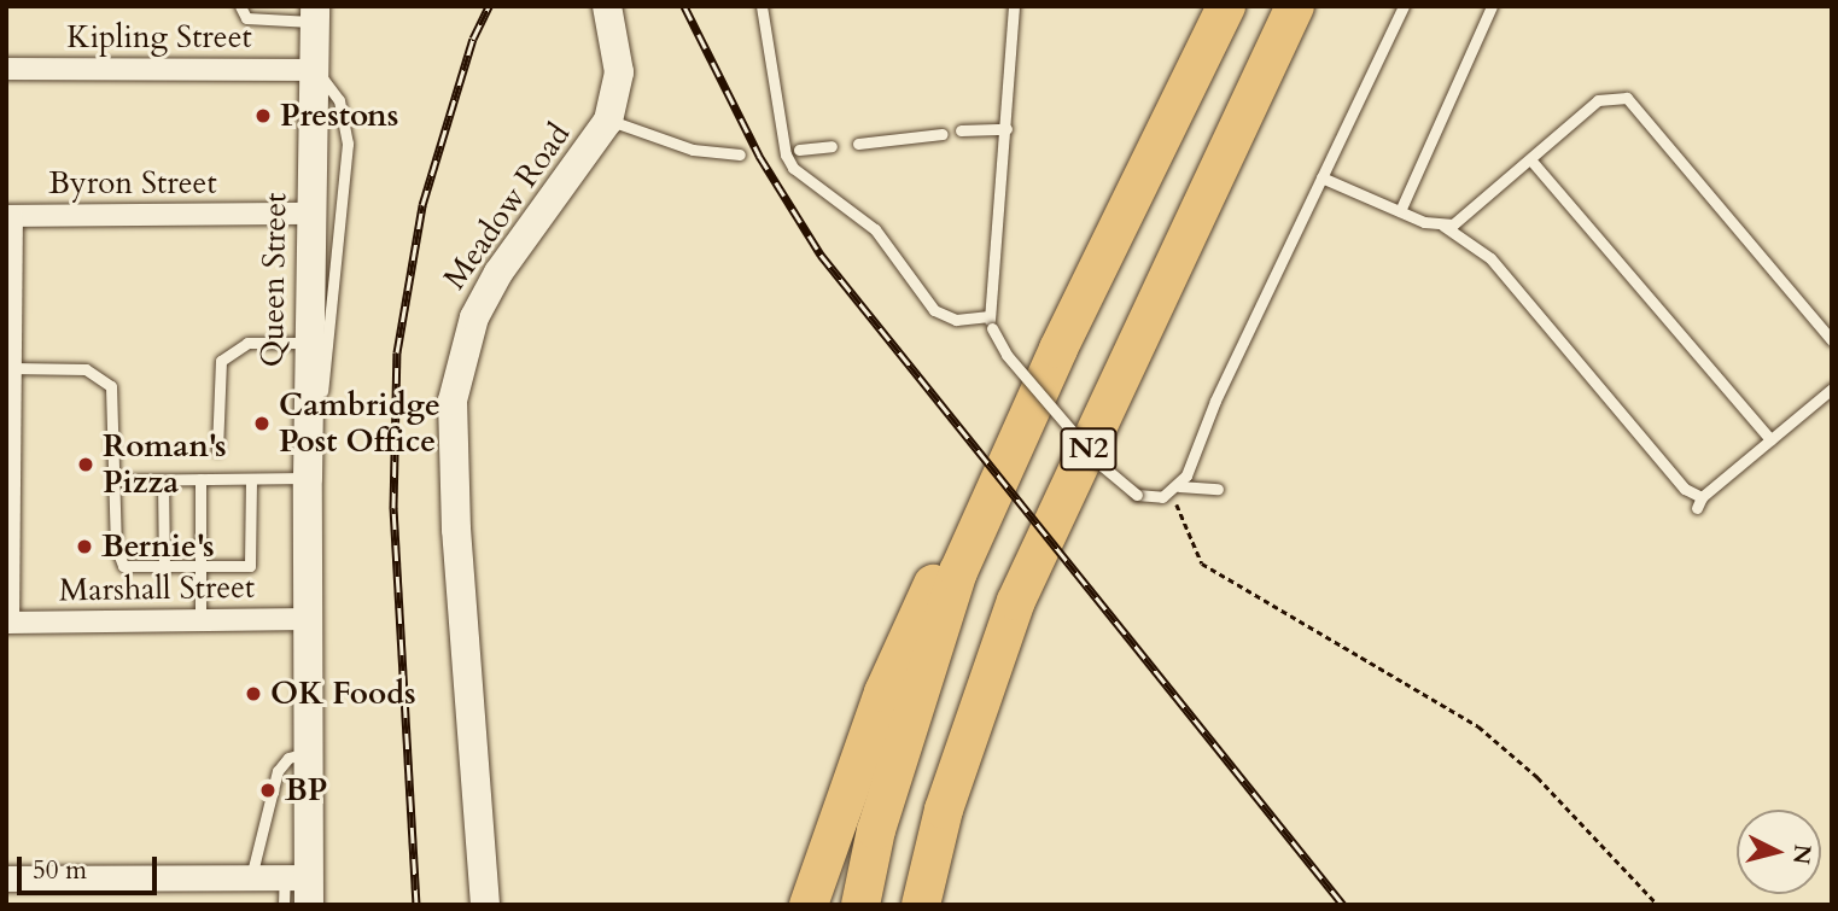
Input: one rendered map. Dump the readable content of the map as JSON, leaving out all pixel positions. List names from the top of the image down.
{
  "streets": {
    "highway": ["N2"],
    "main road": ["Meadow Road", "Queen Street"],
    "street": ["Kipling Street", "Byron Street", "Marshall Street"]
  },
  "crossings": [
    ["Kipling Street", "Queen Street"],
    ["Byron Street", "Queen Street"],
    ["Queen Street", "Marshall Street"]
  ],
  "places": [
    "Prestons",
    "Cambridge Post Office",
    "Roman's Pizza",
    "Bernie's",
    "OK Foods",
    "BP"
  ],
  "scale_bar": "50 m",
  "north": "right"
}
